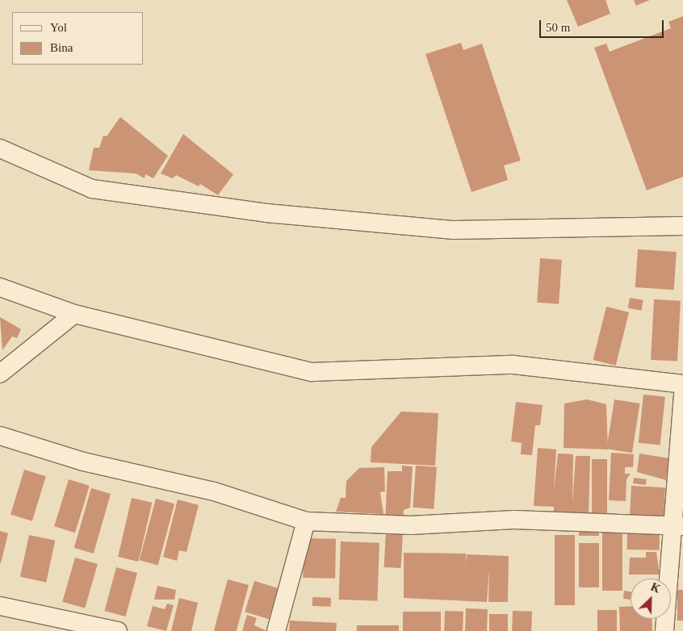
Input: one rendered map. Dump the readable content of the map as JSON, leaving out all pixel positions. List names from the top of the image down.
{
  "legend": ["Yol", "Bina"],
  "scale_bar": "50 m",
  "north": "top right"
}
